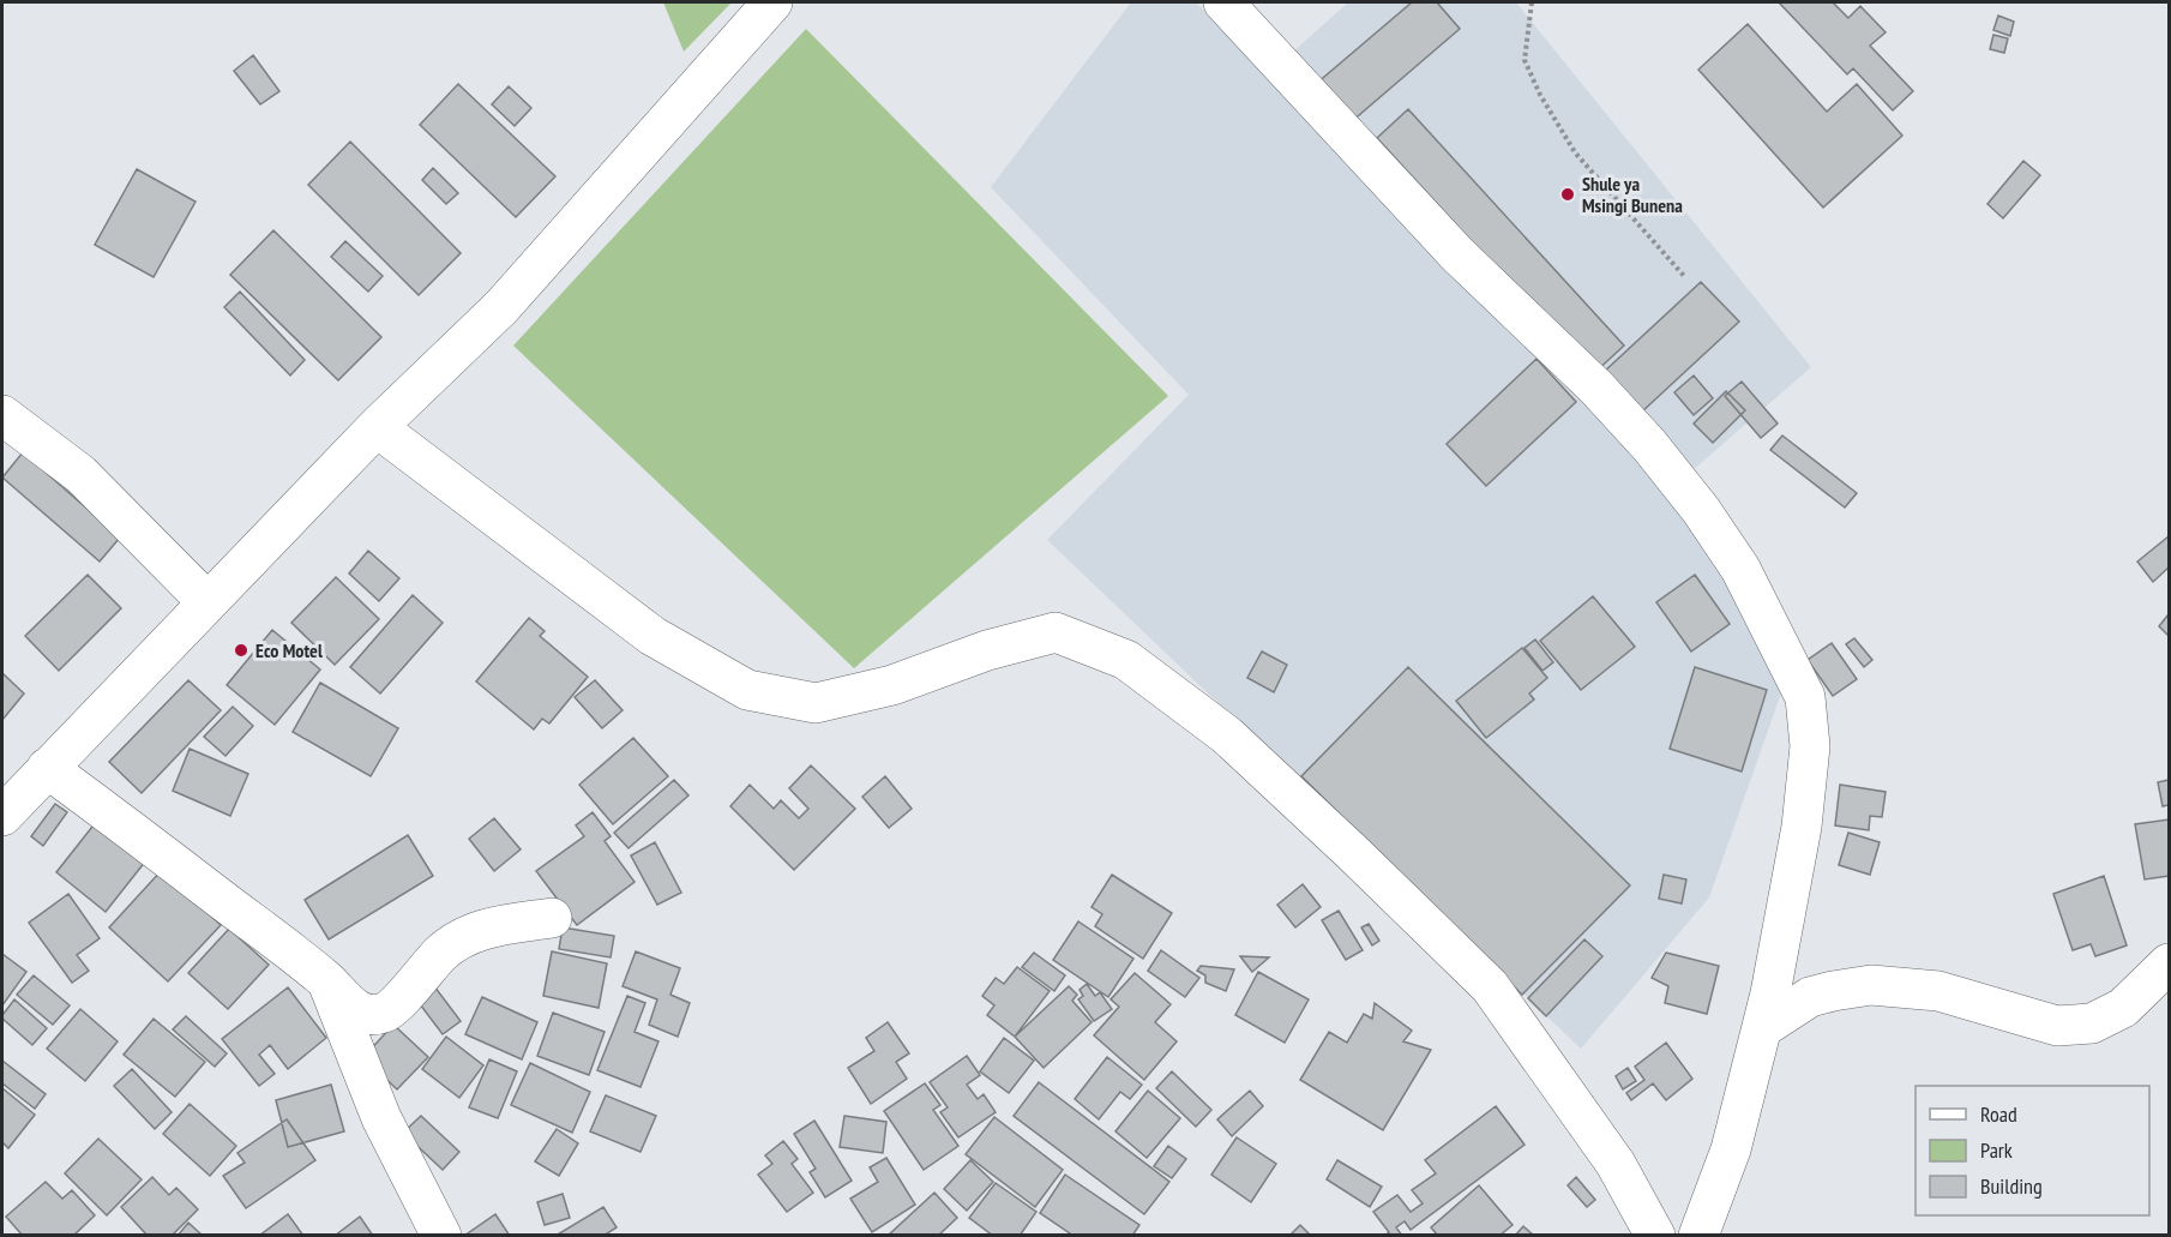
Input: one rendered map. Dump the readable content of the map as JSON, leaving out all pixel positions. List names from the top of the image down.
{
  "places": ["Shule ya Msingi Bunena", "Eco Motel"],
  "legend": ["Road", "Park", "Building"]
}
